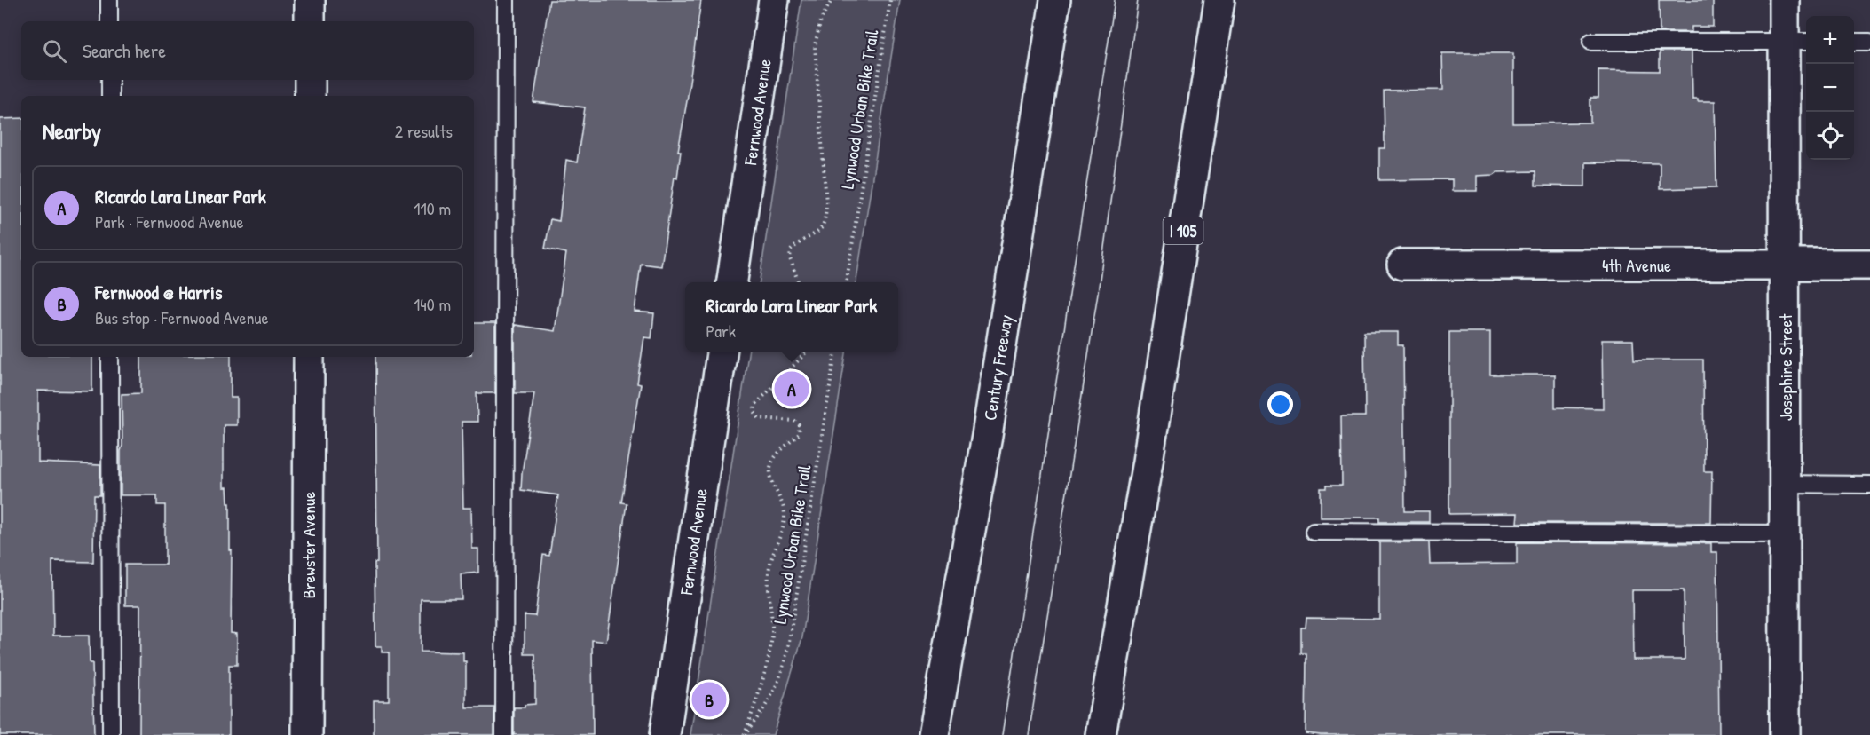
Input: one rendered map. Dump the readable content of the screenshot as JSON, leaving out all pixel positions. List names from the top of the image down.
{
  "streets": {
    "main road": [
      "Fernwood Avenue",
      "I 105",
      "4th Avenue",
      "Century Freeway",
      "Josephine Street",
      "Brewster Avenue"
    ],
    "path": ["Lynwood Urban Bike Trail"]
  },
  "crossings": [
    ["4th Avenue", "Josephine Street"]
  ],
  "page": {
    "map_buttons": ["+", "−"],
    "search": "Search here",
    "heading": ["Nearby", "2 results"],
    "list": [
      {
        "mark": "A",
        "name": "Ricardo Lara Linear Park",
        "note": "Park · Fernwood Avenue",
        "value": "110 m"
      },
      {
        "mark": "B",
        "name": "Fernwood @ Harris",
        "note": "Bus stop · Fernwood Avenue",
        "value": "140 m"
      }
    ],
    "popup": ["Ricardo Lara Linear Park", "Park"],
    "pins": ["A", "B"]
  }
}
